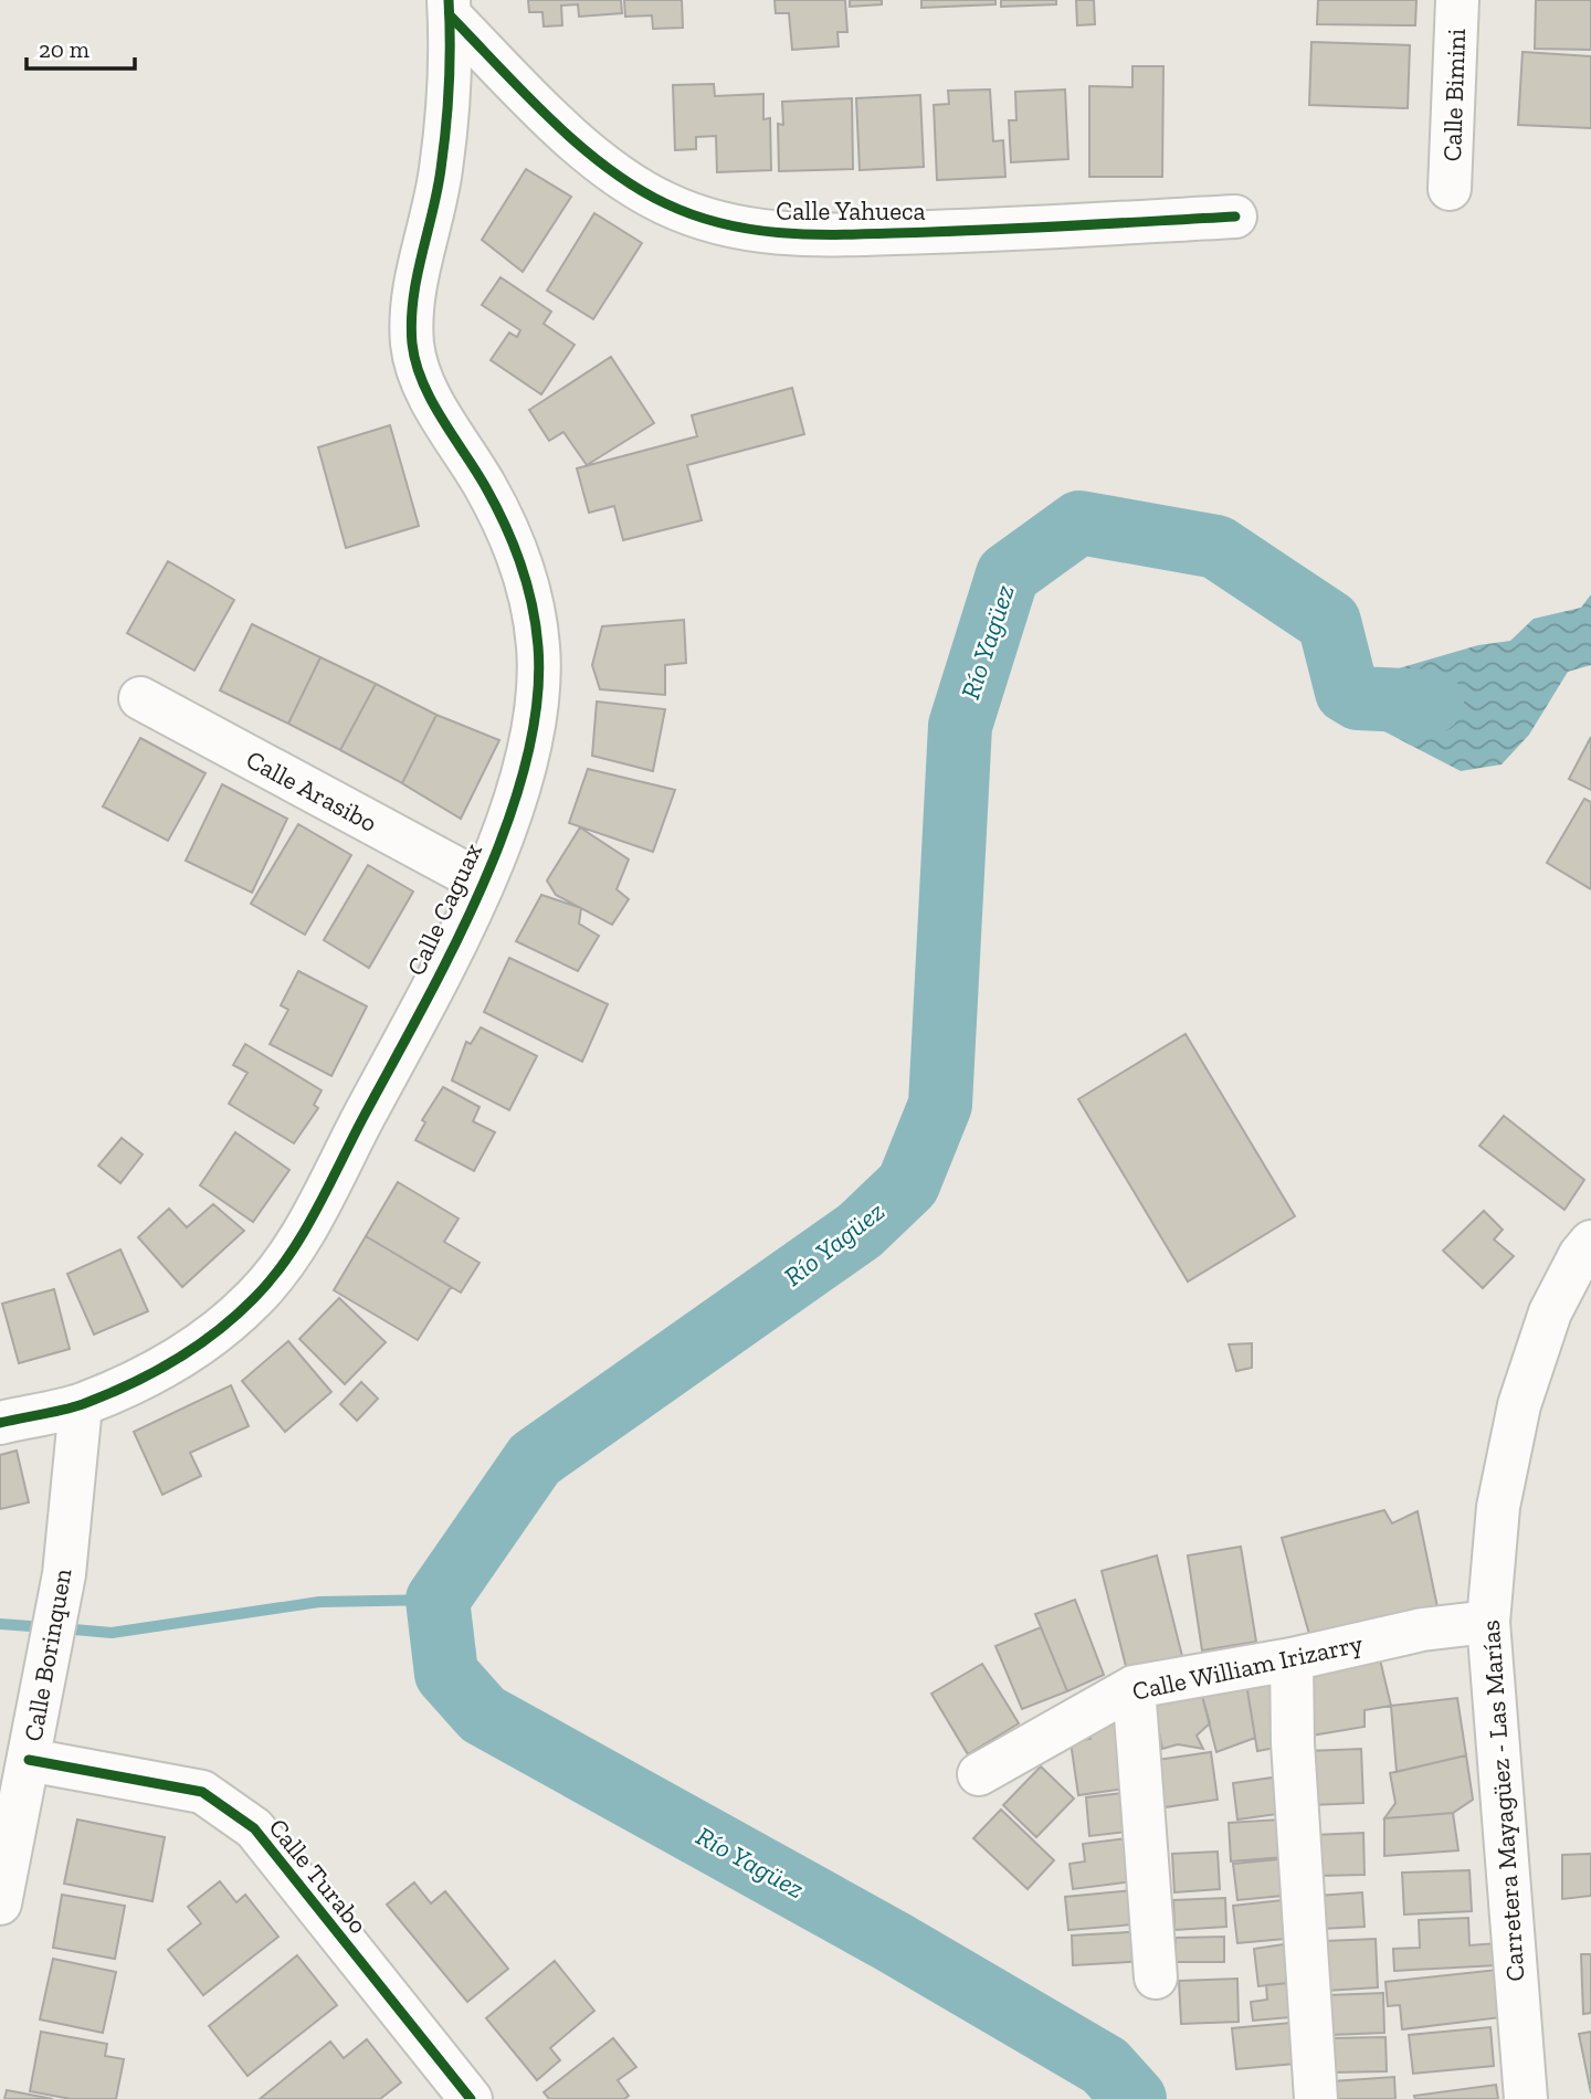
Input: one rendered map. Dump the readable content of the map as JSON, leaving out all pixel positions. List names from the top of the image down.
{
  "streets": {
    "street": [
      "Calle Bimini",
      "Calle Yahueca",
      "Calle Arasibo",
      "Calle Caguax",
      "Calle Borinquen",
      "Calle William Irizarry",
      "Carretera Mayagüez - Las Marías",
      "Calle Turabo"
    ]
  },
  "crossings": [
    ["Calle Yahueca", "Calle Caguax"],
    ["Calle Arasibo", "Calle Caguax"],
    ["Calle Caguax", "Calle Borinquen"],
    ["Calle Borinquen", "Calle Turabo"],
    ["Calle William Irizarry", "Carretera Mayagüez - Las Marías"]
  ],
  "water": ["Río Yagüez"],
  "scale_bar": "20 m"
}
